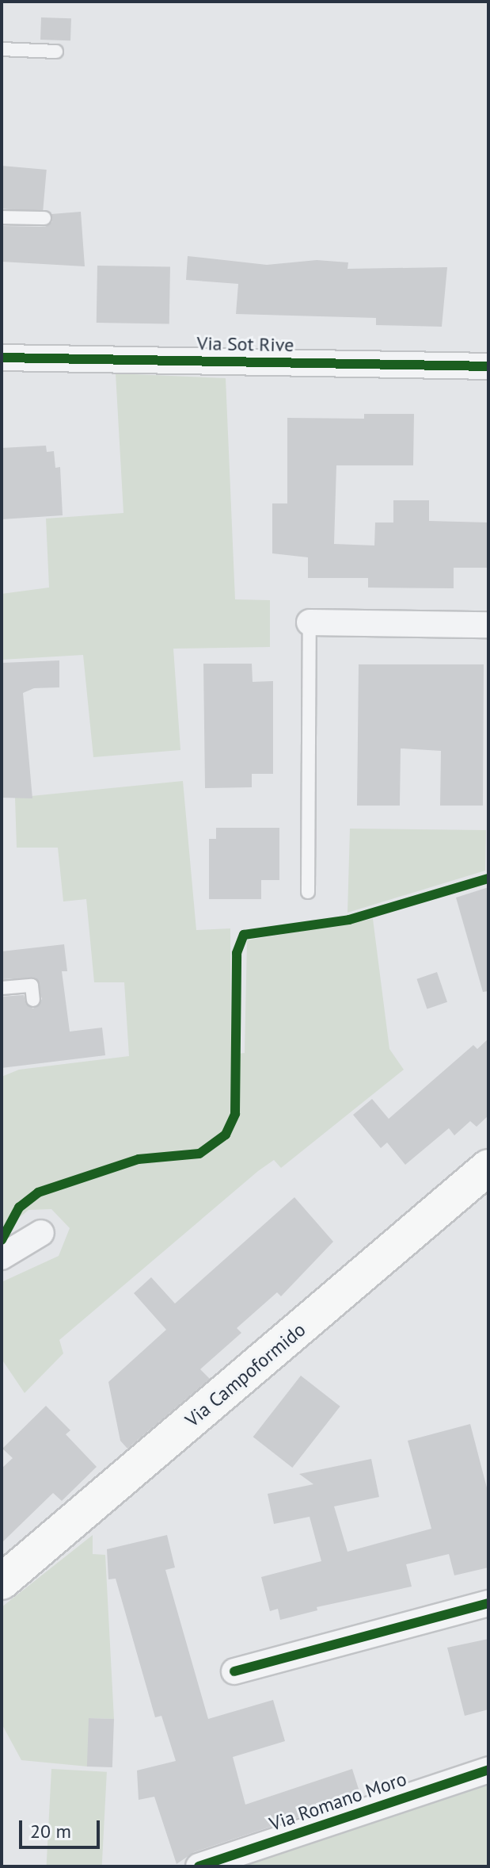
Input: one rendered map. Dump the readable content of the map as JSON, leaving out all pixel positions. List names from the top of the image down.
{
  "streets": {
    "main road": ["Via Campoformido"],
    "street": ["Via Sot Rive", "Via Romano Moro"]
  },
  "scale_bar": "20 m"
}
